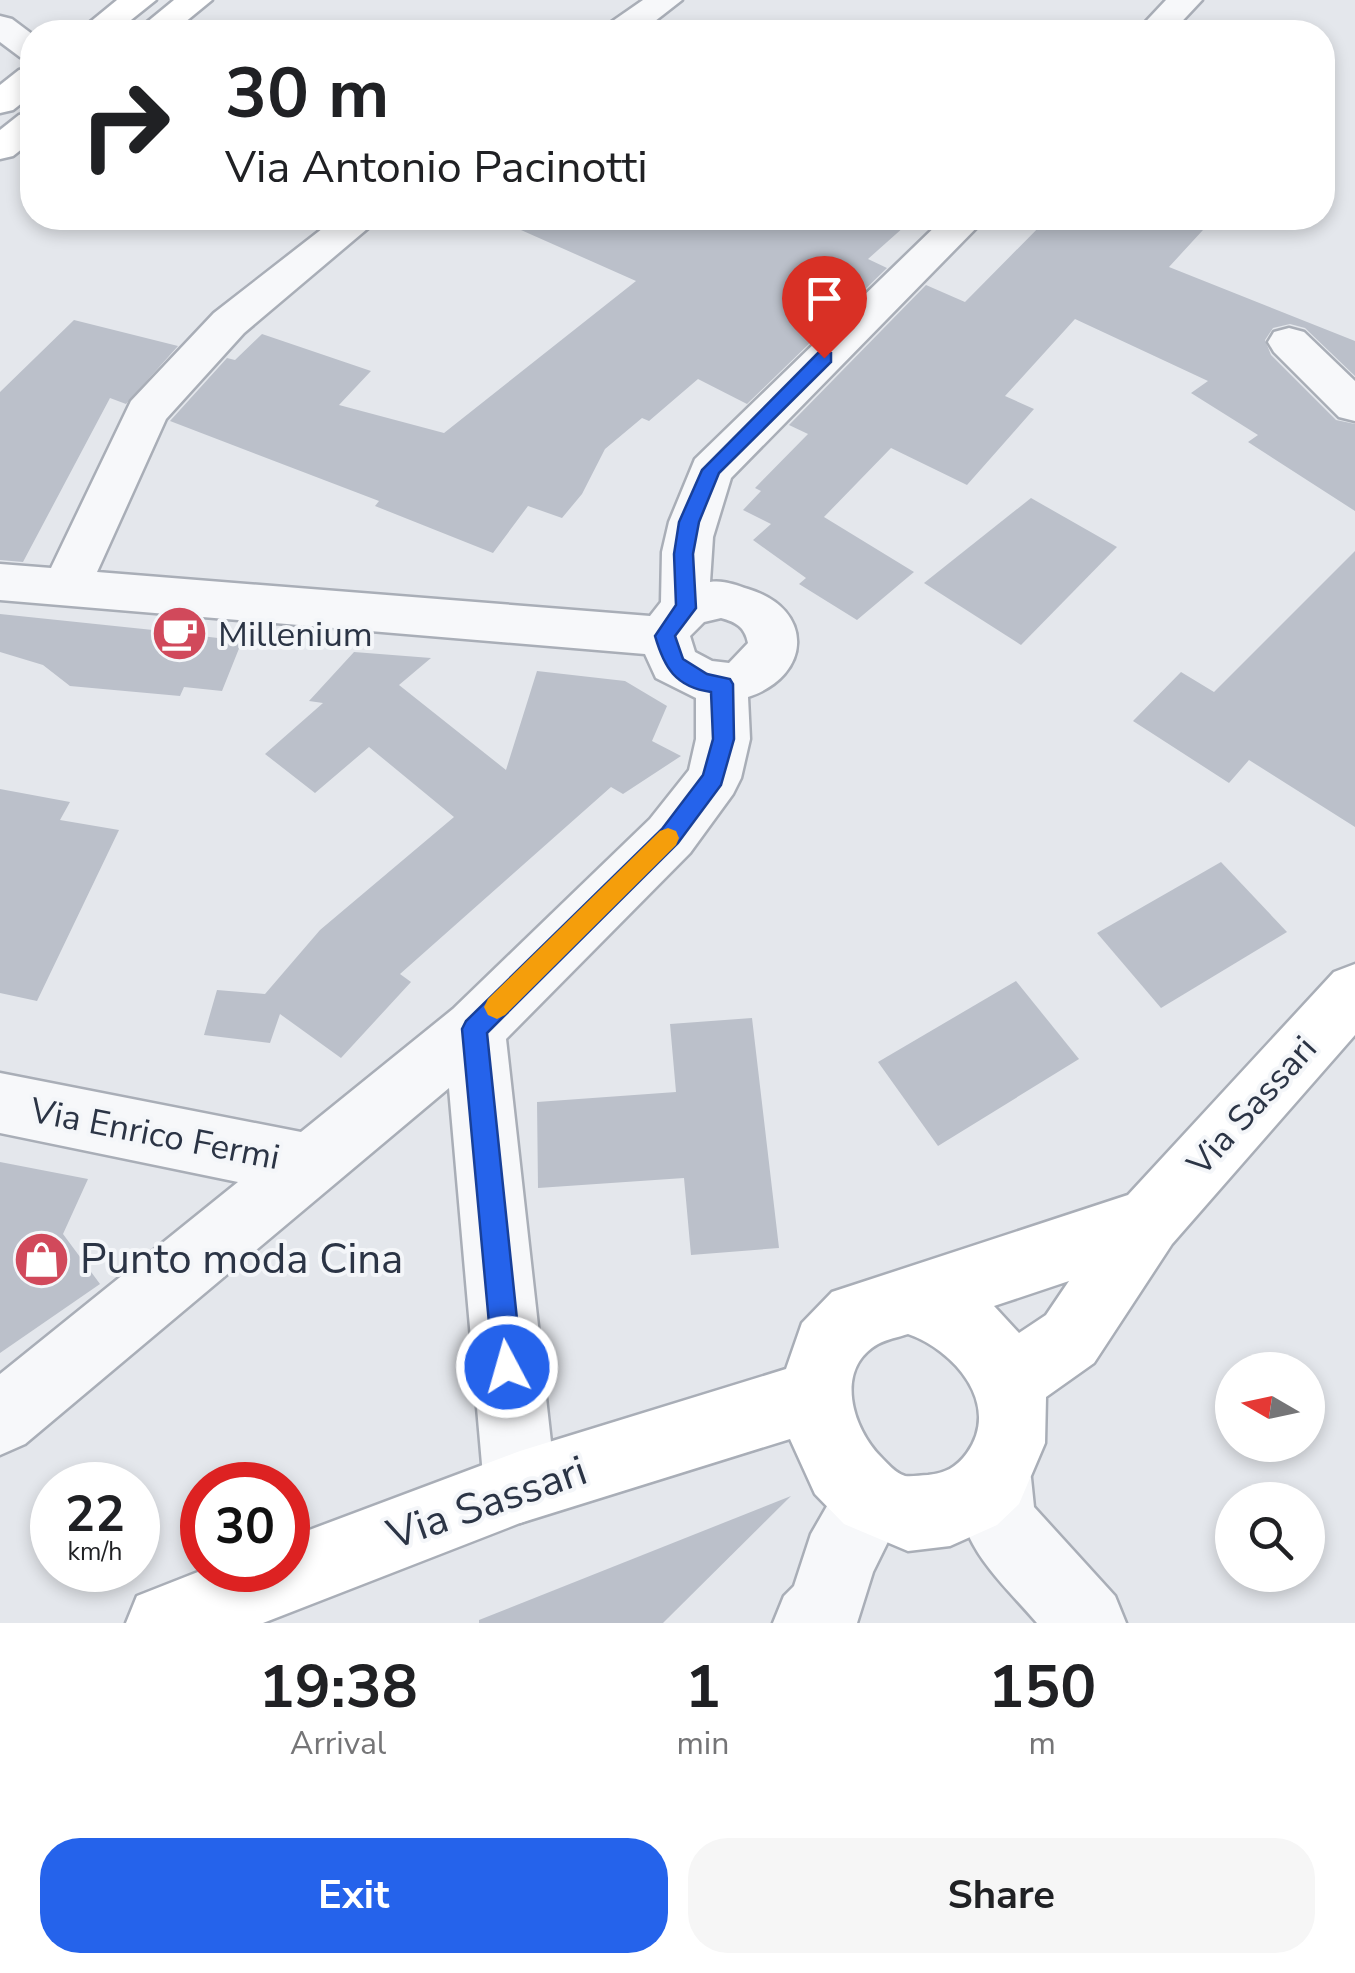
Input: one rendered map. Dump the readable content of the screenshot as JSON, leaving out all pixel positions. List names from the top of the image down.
{
  "streets": {
    "street": ["Via Sassari", "Via Enrico Fermi"]
  },
  "places": {
    "cafe": ["Millenium"],
    "shop": ["Punto moda Cina"]
  },
  "north": "left",
  "page": {
    "turn": ["30 m", "Via Antonio Pacinotti"],
    "speed": "22 km/h",
    "limit": "30",
    "eta": [
      "19:38",
      "Arrival",
      "1",
      "min",
      "150",
      "m"
    ],
    "buttons": ["Exit", "Share"]
  }
}
